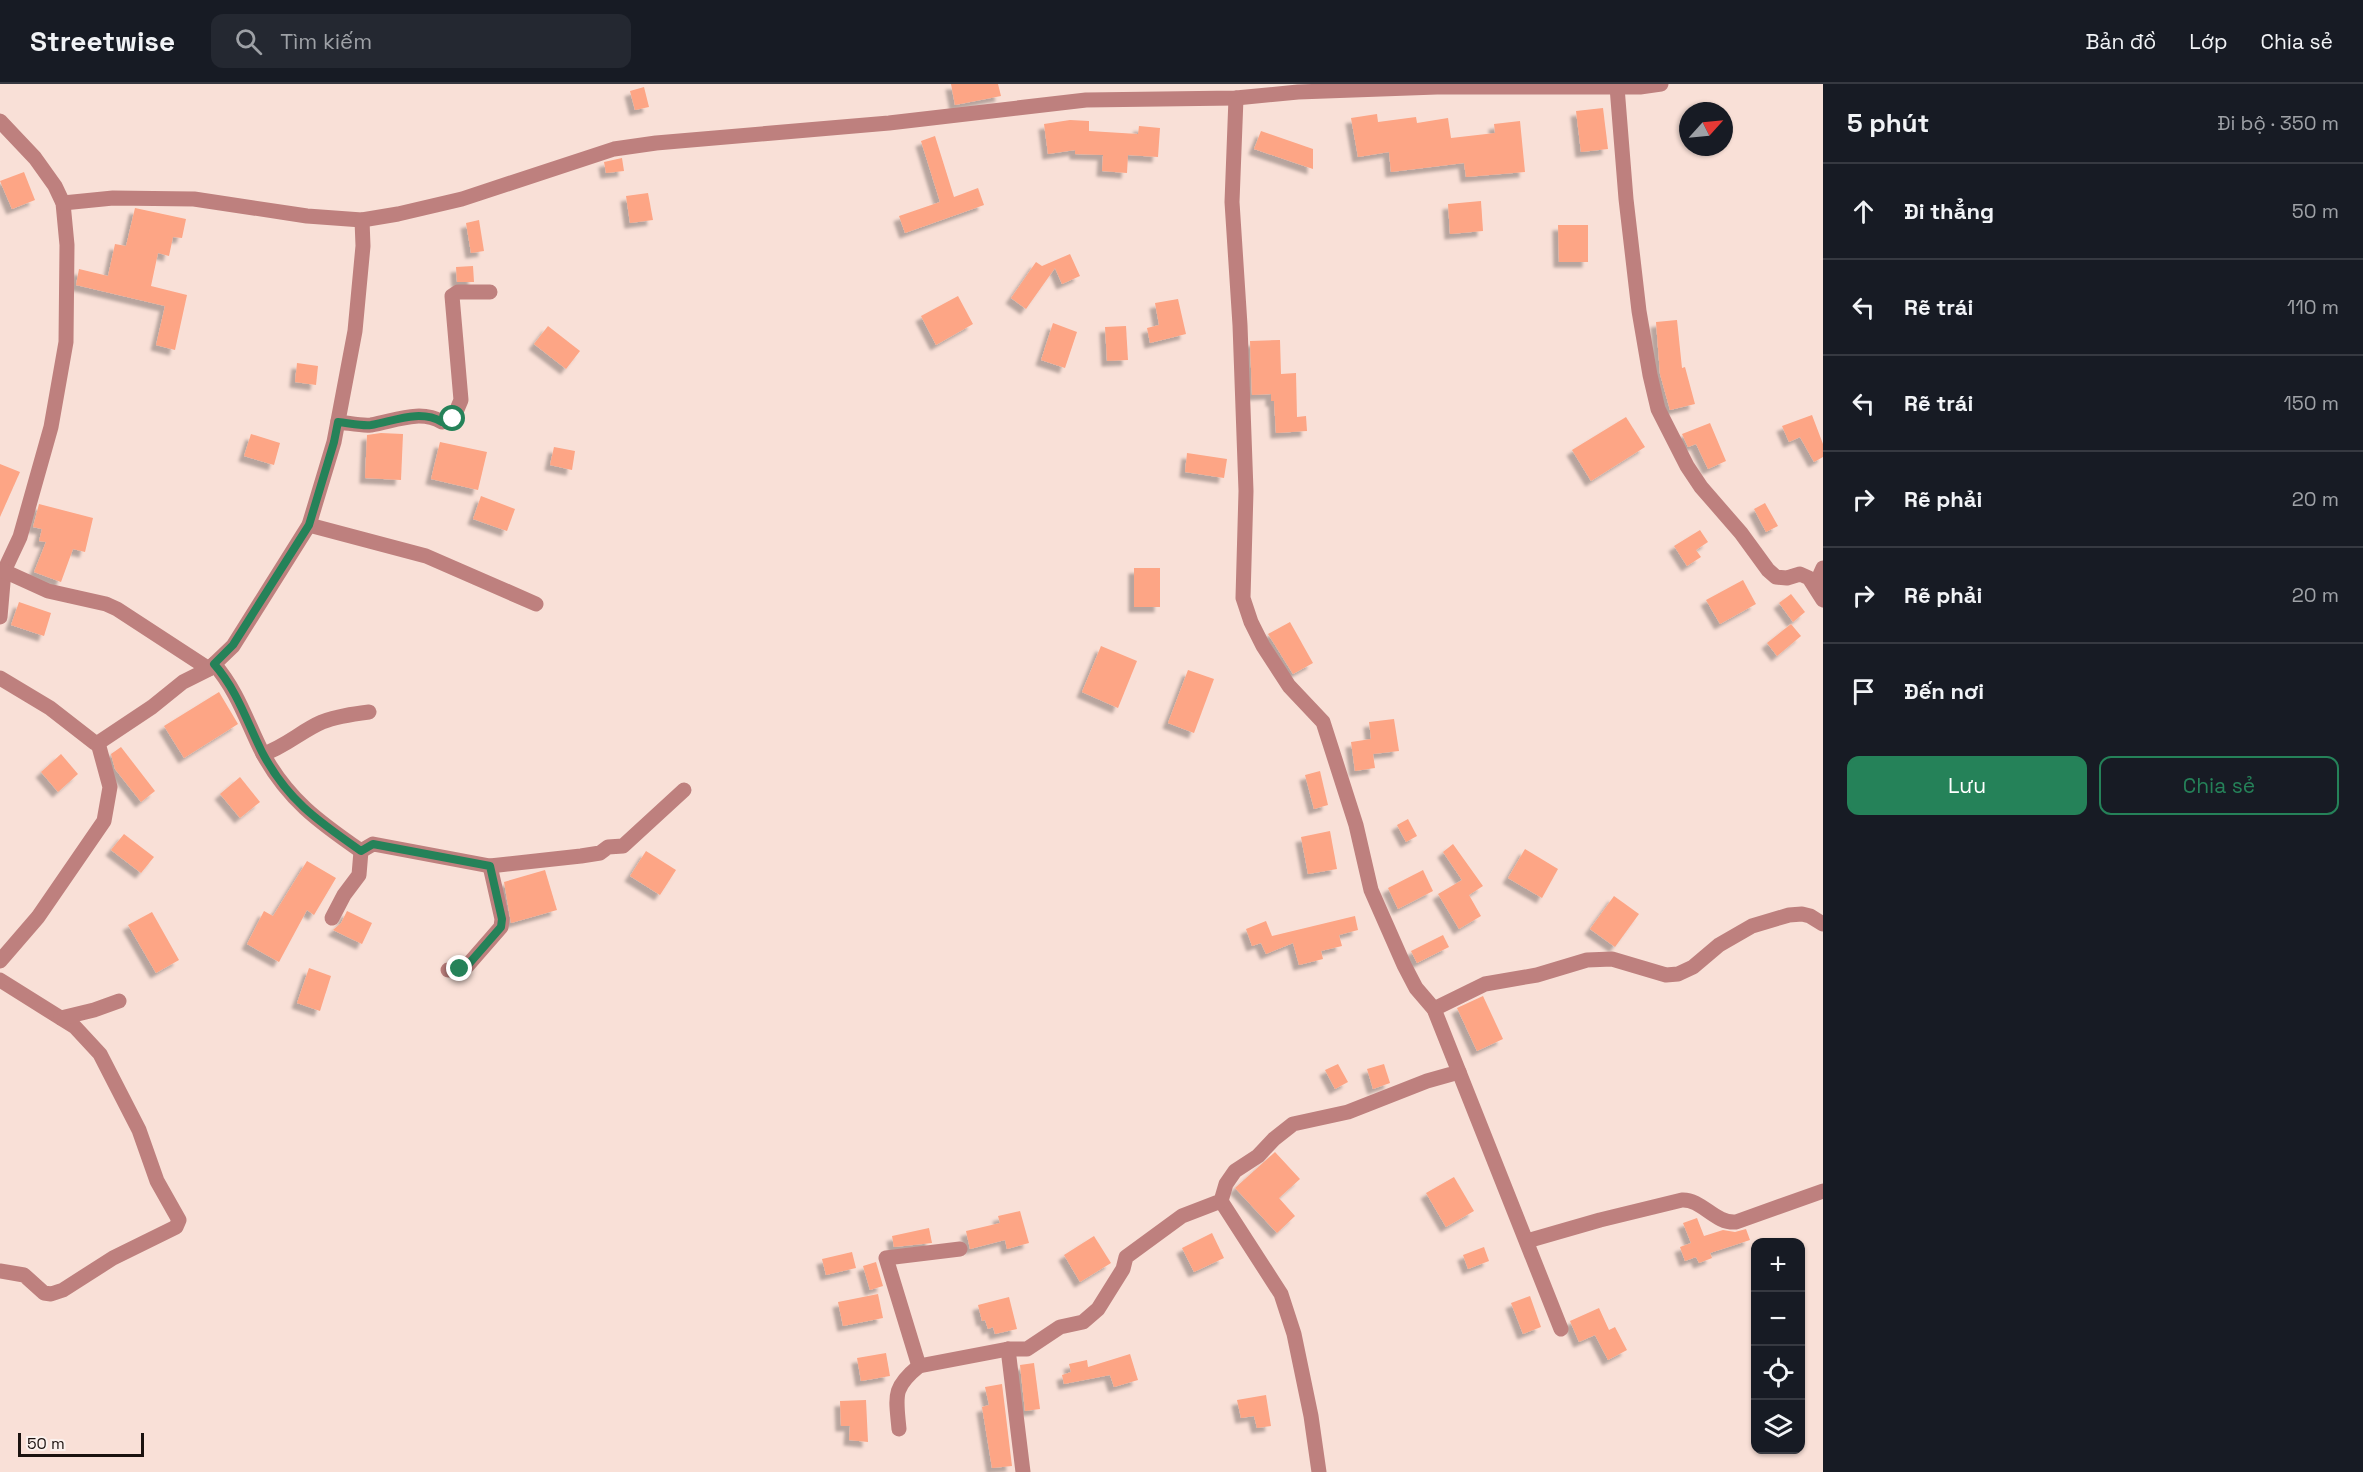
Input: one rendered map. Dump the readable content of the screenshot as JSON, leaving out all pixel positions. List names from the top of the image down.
{
  "scale_bar": "50 m",
  "north": "top right",
  "page": {
    "header": "Streetwise",
    "search": "Tìm kiếm",
    "nav": ["Bản đồ", "Lớp", "Chia sẻ"],
    "heading": ["5 phút", "Đi bộ · 350 m"],
    "list": [
      ["Đi thẳng", "50 m"],
      ["Rẽ trái", "110 m"],
      ["Rẽ trái", "150 m"],
      ["Rẽ phải", "20 m"],
      ["Rẽ phải", "20 m"],
      "Đến nơi"
    ],
    "buttons": ["Lưu", "Chia sẻ"],
    "map_buttons": ["+", "−"],
    "scale": "50 m"
  }
}
